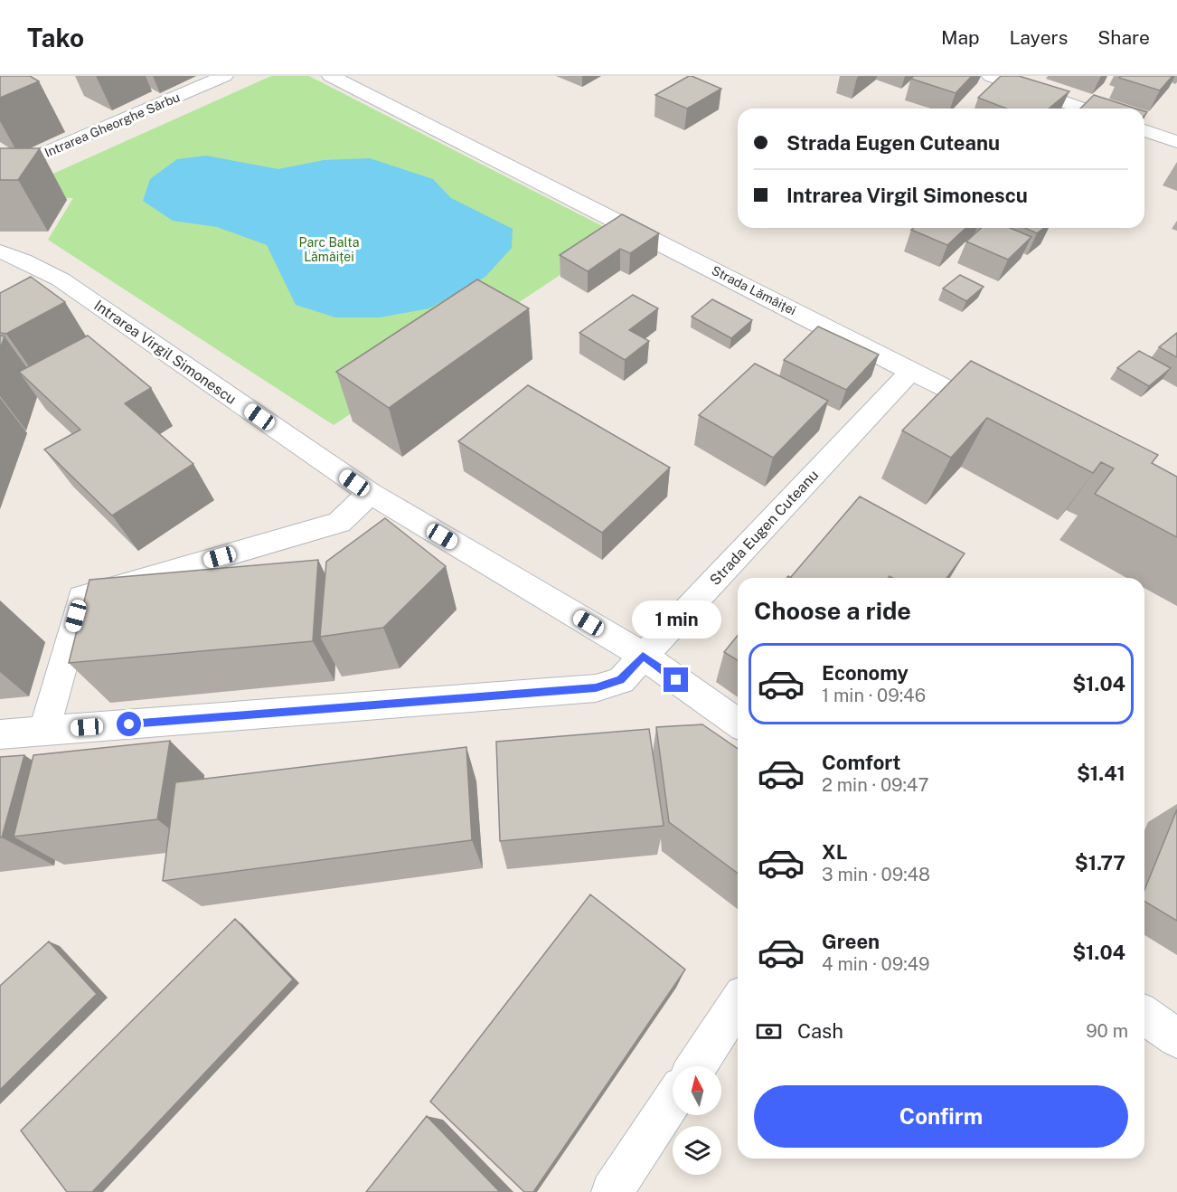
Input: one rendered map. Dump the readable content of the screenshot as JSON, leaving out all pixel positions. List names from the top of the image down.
{
  "streets": {
    "street": [
      "Intrarea Gheorghe Sârbu",
      "Strada Lămâiței",
      "Intrarea Virgil Simonescu",
      "Strada Eugen Cuteanu"
    ]
  },
  "crossings": [
    ["Strada Lămâiței", "Strada Eugen Cuteanu"],
    ["Intrarea Virgil Simonescu", "Strada Eugen Cuteanu"]
  ],
  "parks": ["Parc Balta Lămâiței"],
  "north": "top",
  "page": {
    "header": "Tako",
    "nav": ["Map", "Layers", "Share"],
    "banner": ["Strada Eugen Cuteanu", "Intrarea Virgil Simonescu"],
    "heading": "Choose a ride",
    "bubble": "1 min",
    "list": [
      {
        "name": "Economy",
        "note": "1 min · 09:46",
        "value": "$1.04"
      },
      {
        "name": "Comfort",
        "note": "2 min · 09:47",
        "value": "$1.41"
      },
      {
        "name": "XL",
        "note": "3 min · 09:48",
        "value": "$1.77"
      },
      {
        "name": "Green",
        "note": "4 min · 09:49",
        "value": "$1.04"
      }
    ],
    "pay": ["Cash", "90 m"],
    "buttons": "Confirm"
  }
}
